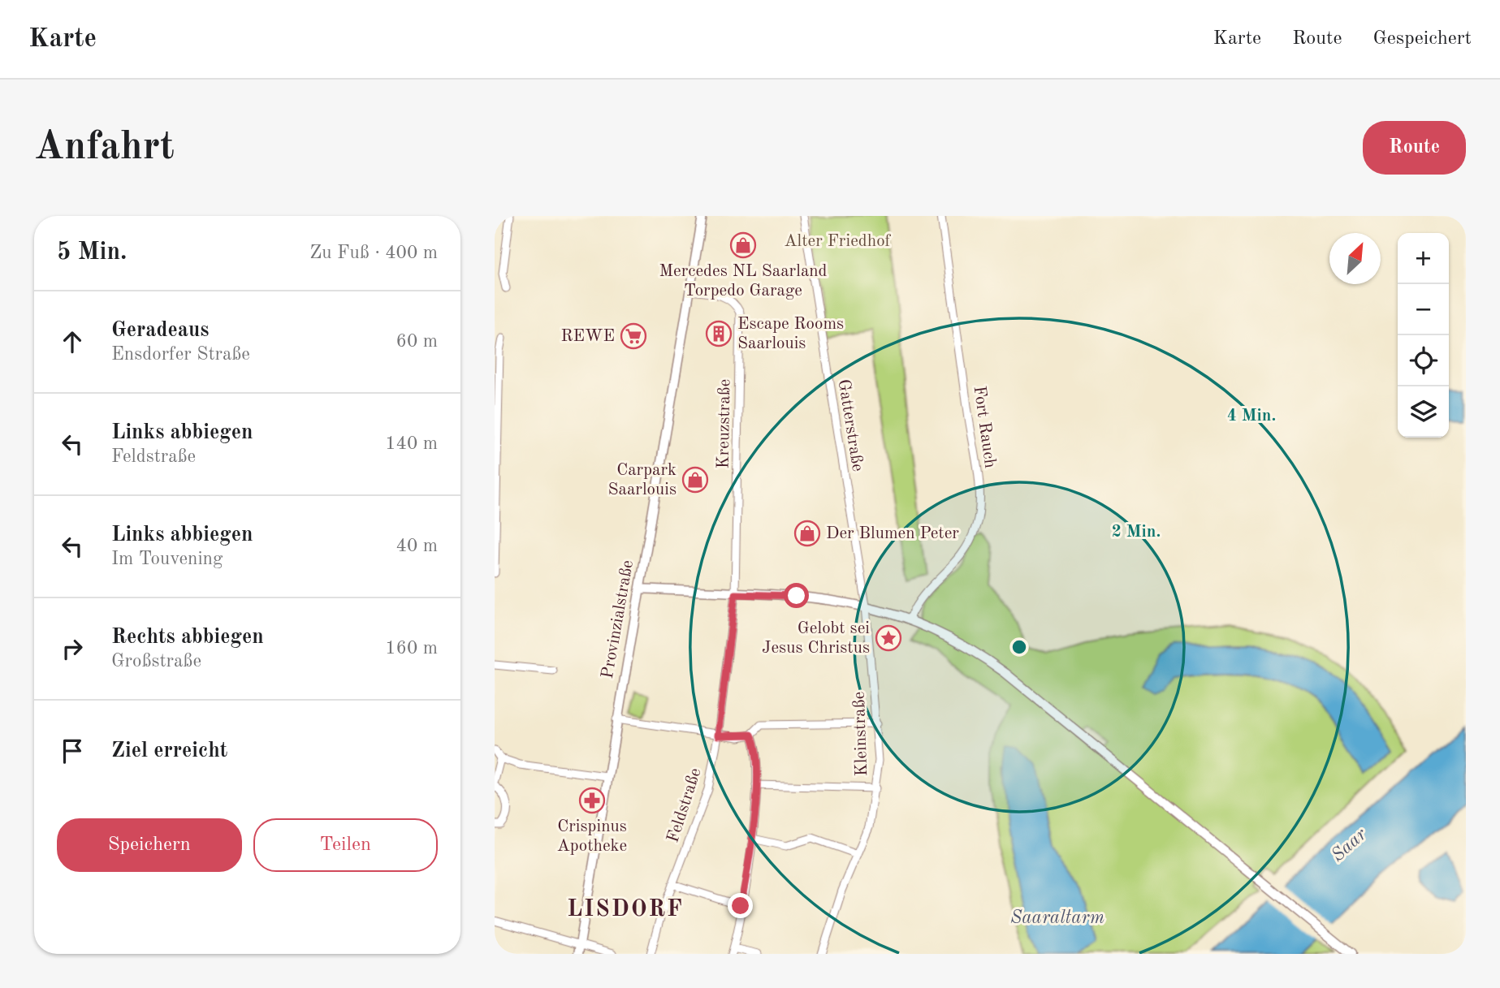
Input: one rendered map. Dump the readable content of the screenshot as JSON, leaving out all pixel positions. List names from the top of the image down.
{
  "streets": {
    "main road": ["Provinzialstraße"],
    "street": [
      "Kreuzstraße",
      "Gatterstraße",
      "Fort Rauch",
      "Kleinstraße",
      "Feldstraße"
    ]
  },
  "crossings": [
    ["Kreuzstraße", "Provinzialstraße"],
    ["Kreuzstraße", "Feldstraße"],
    ["Gatterstraße", "Kleinstraße"]
  ],
  "districts": ["LISDORF"],
  "water": ["Saar", "Saaraltarm"],
  "parks": ["Alter Friedhof"],
  "places": {
    "shop": ["Mercedes NL Saarland Torpedo Garage", "Carpark Saarlouis", "Der Blumen Peter"],
    "building": ["Escape Rooms Saarlouis"],
    "supermarket": ["REWE"],
    "place": ["Gelobt sei Jesus Christus"],
    "pharmacy": ["Crispinus Apotheke"]
  },
  "north": "top right",
  "page": {
    "header": "Karte",
    "nav": ["Karte", "Route", "Gespeichert"],
    "buttons": [
      "Route",
      ["Speichern", "Teilen"]
    ],
    "title": "Anfahrt",
    "heading": ["5 Min.", "Zu Fuß · 400 m"],
    "map_buttons": ["+", "−"],
    "list": [
      ["Geradeaus", "Ensdorfer Straße", "60 m"],
      ["Links abbiegen", "Feldstraße", "140 m"],
      ["Links abbiegen", "Im Touvening", "40 m"],
      ["Rechts abbiegen", "Großstraße", "160 m"],
      "Ziel erreicht"
    ]
  },
  "rings": ["4 Min.", "2 Min."]
}
